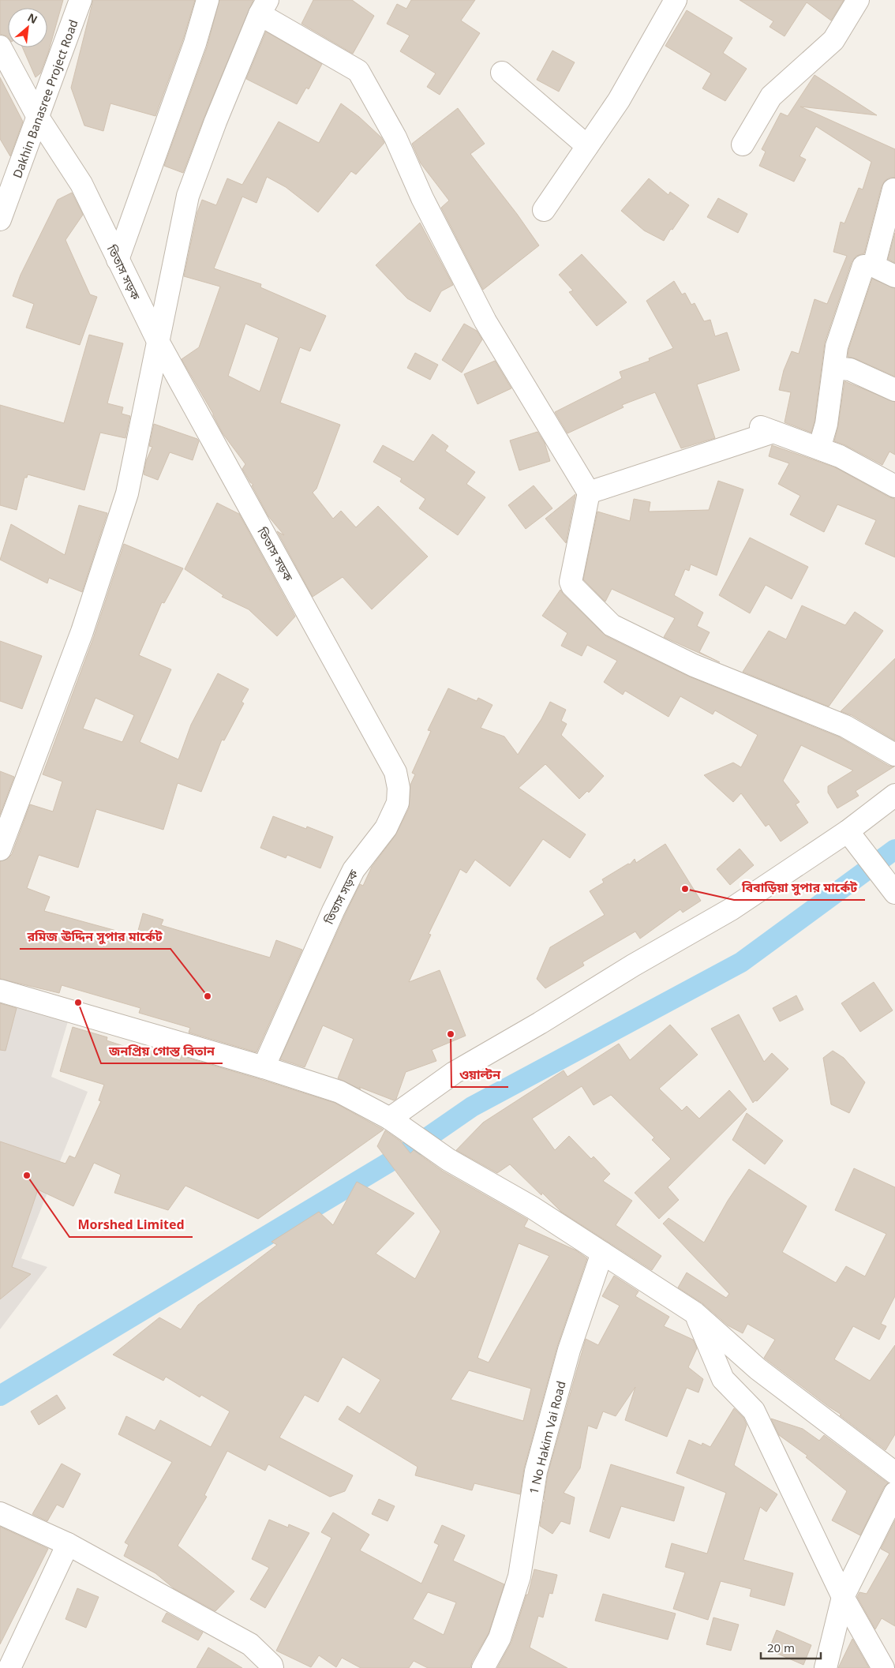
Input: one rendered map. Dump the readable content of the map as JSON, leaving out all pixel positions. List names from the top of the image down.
{
  "streets": {
    "street": ["Dakhin Banasree Project Road", "তিতাস সড়ক", "1 No Hakim Vai Road"]
  },
  "crossings": [
    ["Dakhin Banasree Project Road", "তিতাস সড়ক"]
  ],
  "places": [
    "বিবাড়িয়া সুপার মার্কেট",
    "রমিজ ঊদ্দিন সুপার মার্কেট",
    "জনপ্রিয় গোস্ত বিতান",
    "ওয়াল্টন",
    "Morshed Limited"
  ],
  "scale_bar": "20 m",
  "north": "top right"
}
